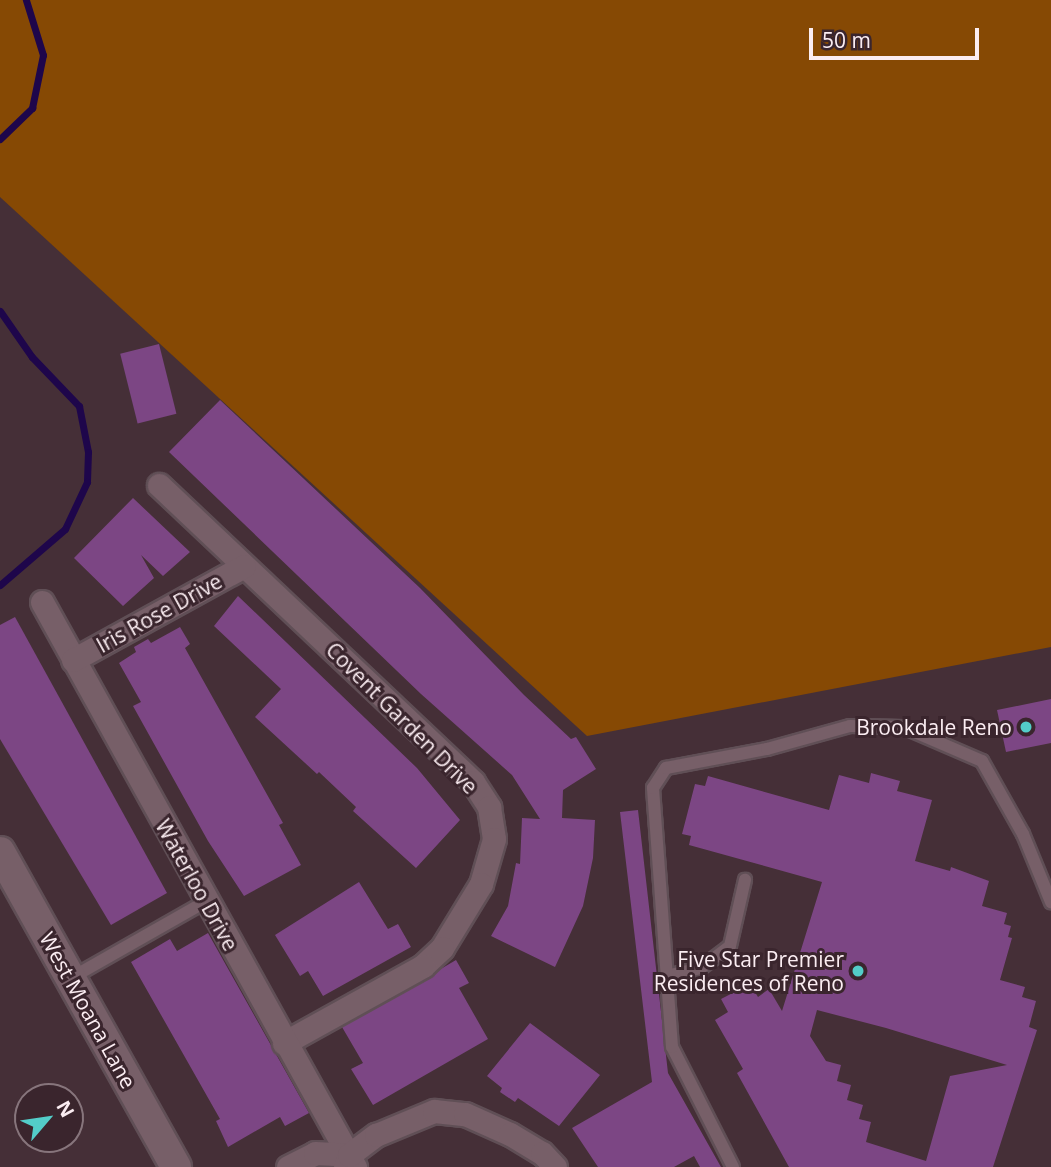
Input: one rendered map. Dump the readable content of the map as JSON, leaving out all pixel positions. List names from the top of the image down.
{
  "streets": {
    "street": [
      "Iris Rose Drive",
      "Covent Garden Drive",
      "Waterloo Drive",
      "West Moana Lane"
    ]
  },
  "crossings": [
    ["Iris Rose Drive", "Covent Garden Drive"],
    ["Iris Rose Drive", "Waterloo Drive"],
    ["Covent Garden Drive", "Waterloo Drive"]
  ],
  "places": ["Brookdale Reno", "Five Star Premier Residences of Reno"],
  "scale_bar": "50 m",
  "north": "top right"
}
